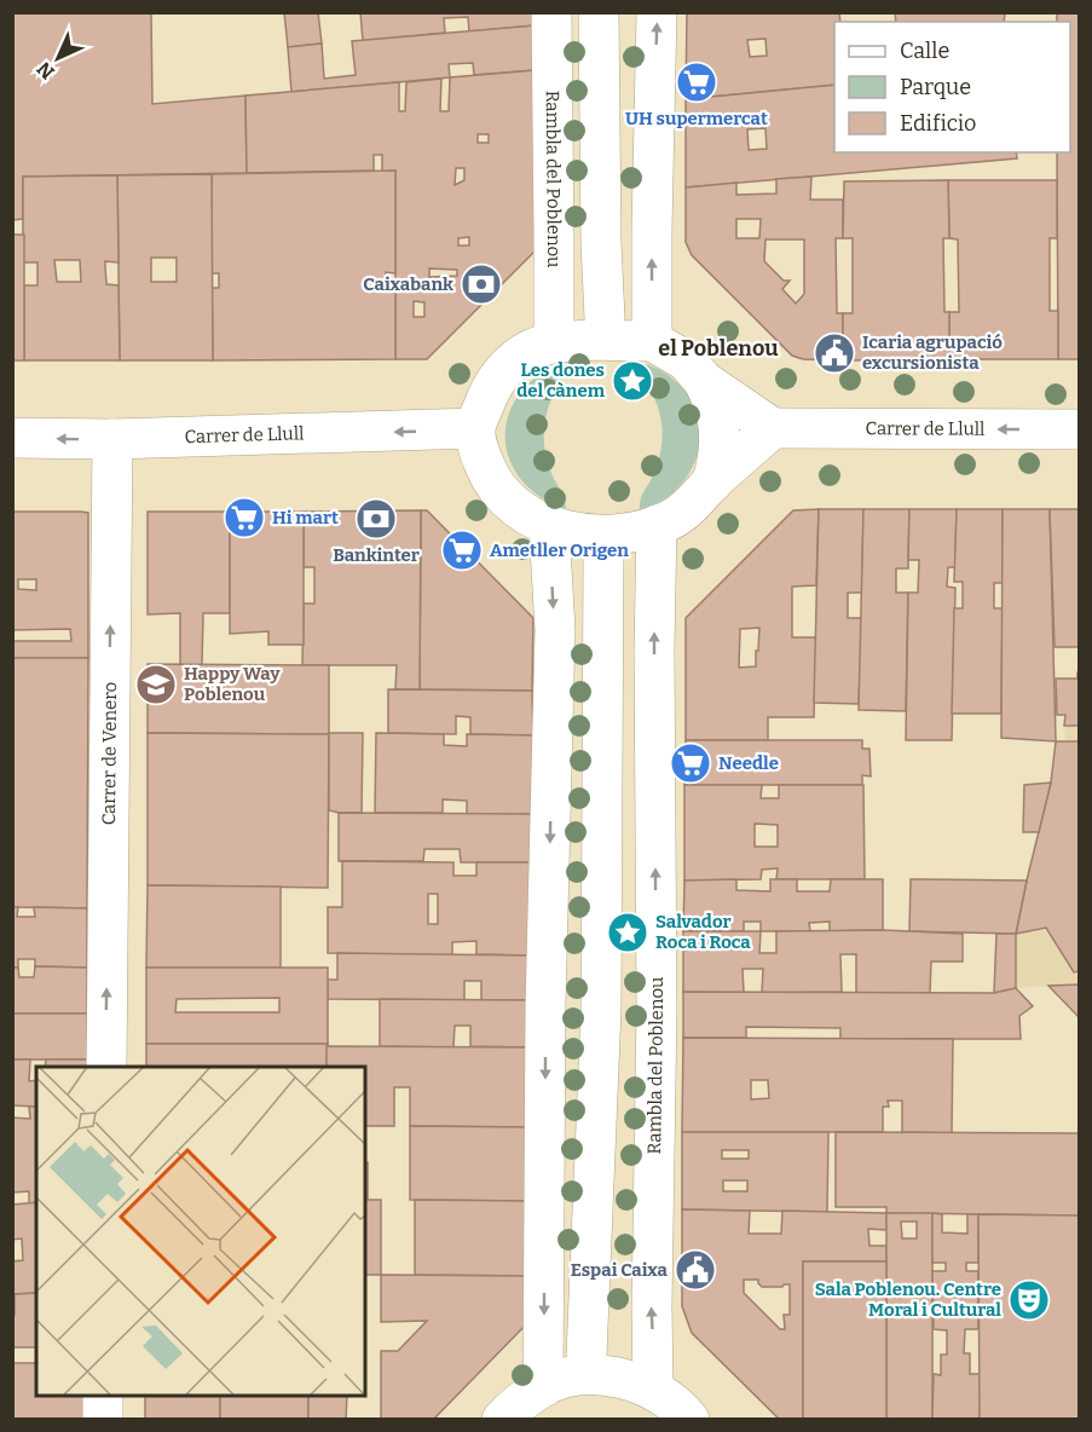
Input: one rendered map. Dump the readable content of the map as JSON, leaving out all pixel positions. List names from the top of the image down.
{
  "streets": {
    "street": ["Rambla del Poblenou", "Carrer de Llull", "Carrer de Venero"]
  },
  "crossings": [
    ["Rambla del Poblenou", "Carrer de Llull"],
    ["Carrer de Llull", "Carrer de Venero"]
  ],
  "one_way": ["Carrer de Llull", "Carrer de Venero"],
  "districts": ["el Poblenou"],
  "places": {
    "supermarket": [
      "UH supermercat",
      "Hi mart",
      "Ametller Origen",
      "Needle"
    ],
    "bank": ["Caixabank", "Bankinter"],
    "public building": ["Icaria agrupació excursionista", "Espai Caixa"],
    "place": ["Les dones del cànem", "Salvador Roca i Roca"],
    "school or university": ["Happy Way Poblenou"],
    "theatre": ["Sala Poblenou. Centre Moral i Cultural"]
  },
  "legend": ["Calle", "Parque", "Edificio"],
  "north": "bottom left"
}
